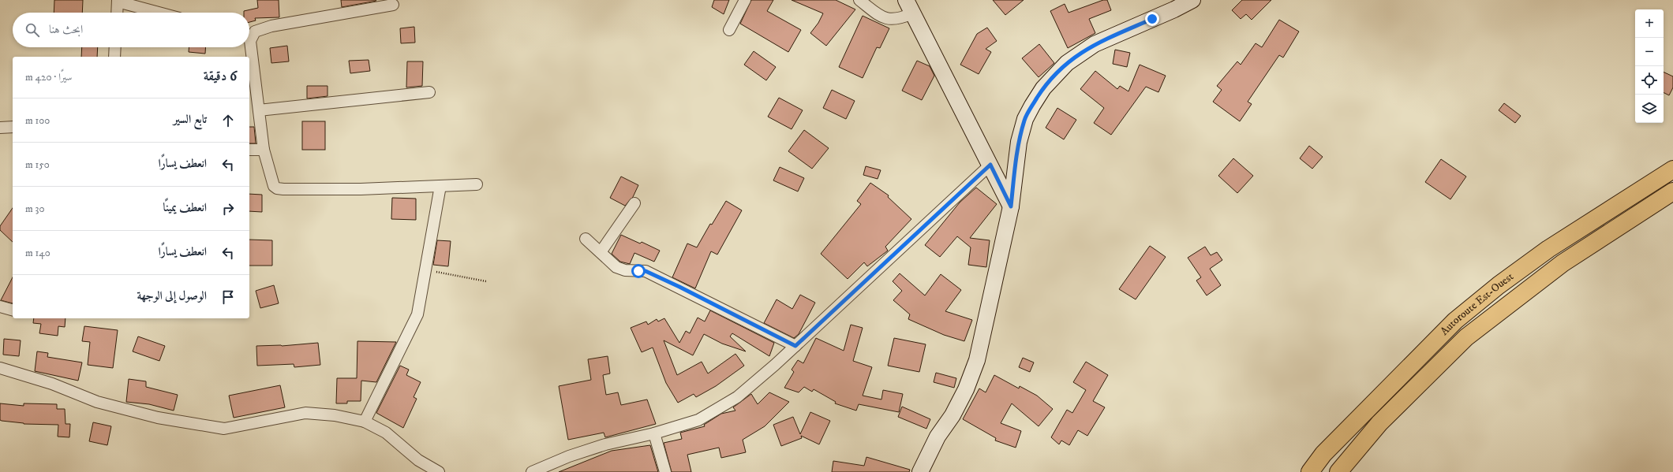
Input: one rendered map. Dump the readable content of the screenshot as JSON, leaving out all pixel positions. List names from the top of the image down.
{
  "streets": {
    "highway": ["Autoroute Est-Ouest"]
  },
  "page": {
    "map_buttons": ["+", "−"],
    "search": "ابحث هنا",
    "heading": ["6 دقيقة", "سيرًا · 420 m"],
    "list": [
      ["تابع السير", "100 m"],
      ["انعطف يسارًا", "150 m"],
      ["انعطف يمينًا", "30 m"],
      ["انعطف يسارًا", "140 m"],
      "الوصول إلى الوجهة"
    ]
  }
}
